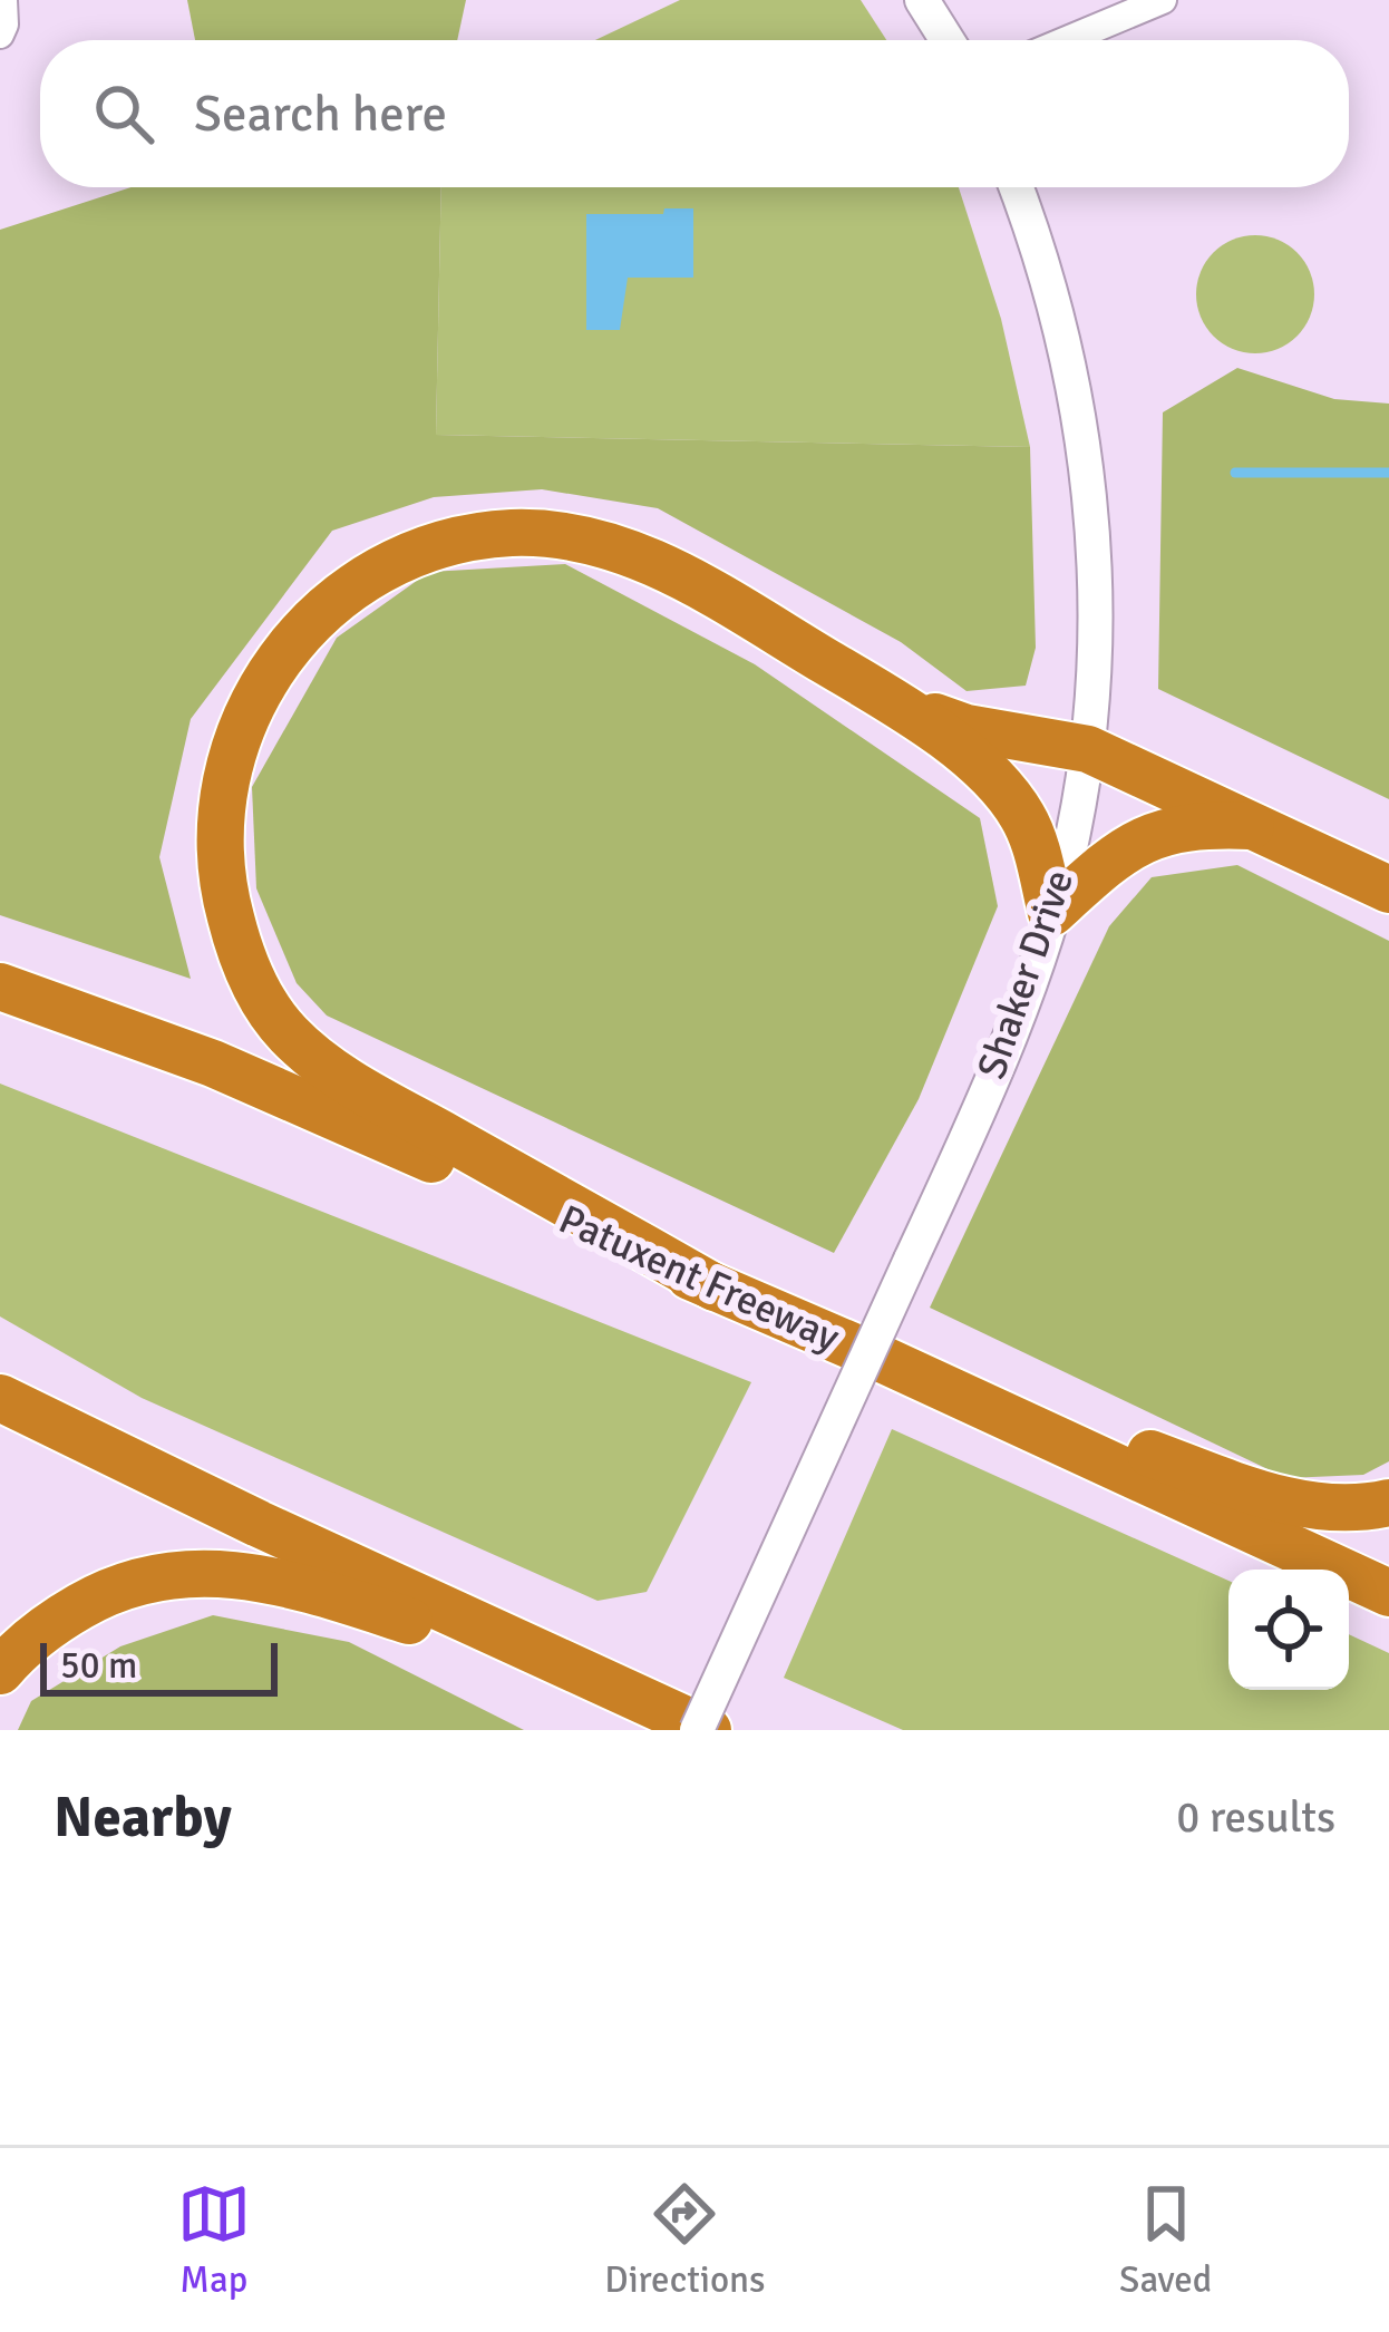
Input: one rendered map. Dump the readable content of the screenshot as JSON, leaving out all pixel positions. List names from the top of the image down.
{
  "streets": {
    "highway": ["Patuxent Freeway"],
    "street": ["Shaker Drive"]
  },
  "scale_bar": "50 m",
  "page": {
    "search": "Search here",
    "scale": "50 m",
    "heading": ["Nearby", "0 results"],
    "nav": ["Map", "Directions", "Saved"]
  }
}
